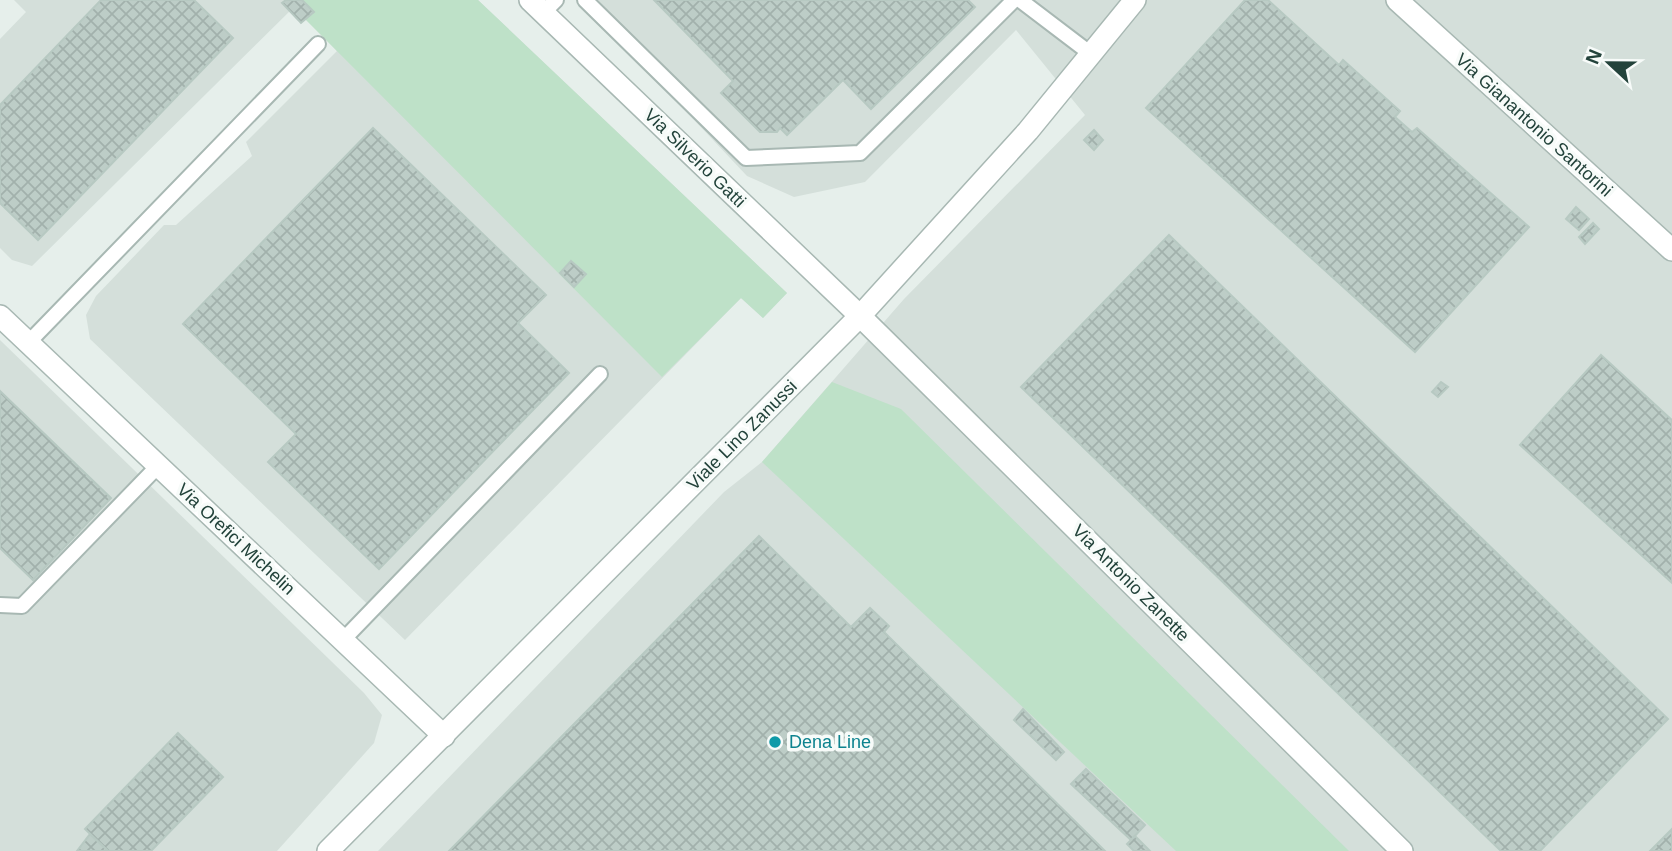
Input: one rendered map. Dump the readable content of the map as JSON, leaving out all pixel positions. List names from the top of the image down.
{
  "streets": {
    "street": [
      "Via Gianantonio Santorini",
      "Via Silverio Gatti",
      "Viale Lino Zanussi",
      "Via Orefici Michelin",
      "Via Antonio Zanette"
    ]
  },
  "crossings": [
    ["Via Silverio Gatti", "Viale Lino Zanussi"],
    ["Via Silverio Gatti", "Via Antonio Zanette"],
    ["Viale Lino Zanussi", "Via Orefici Michelin"],
    ["Viale Lino Zanussi", "Via Antonio Zanette"]
  ],
  "places": ["Dena Line"],
  "north": "left"
}
